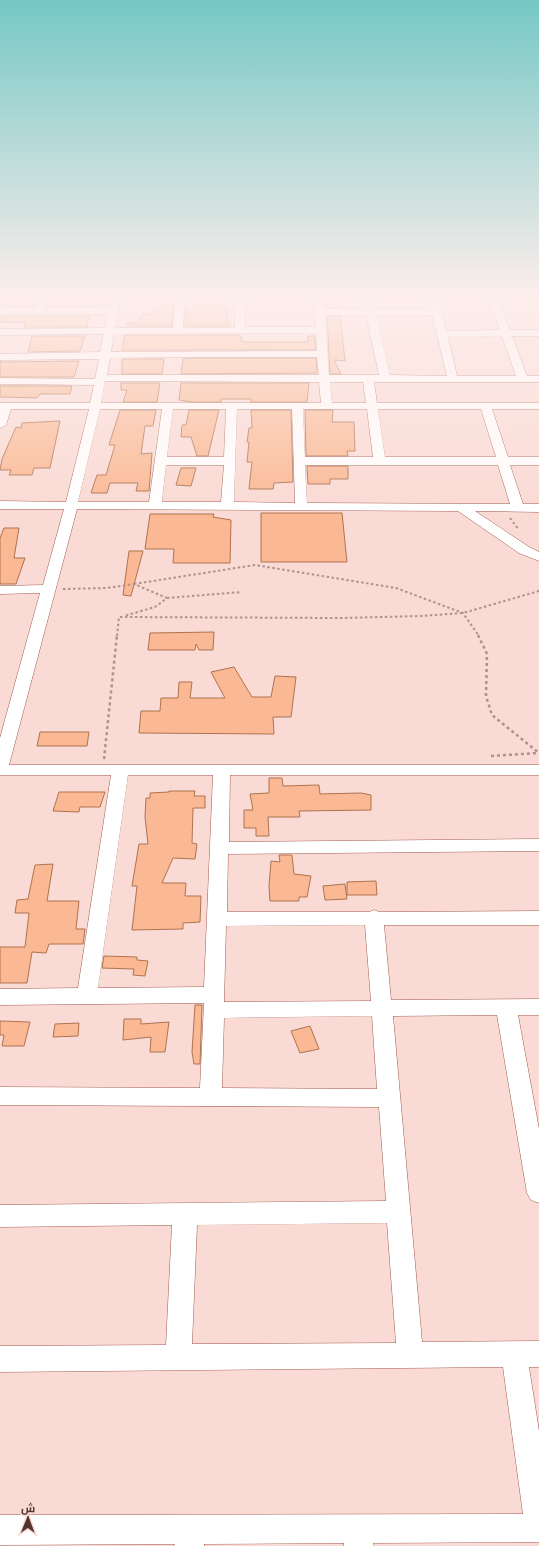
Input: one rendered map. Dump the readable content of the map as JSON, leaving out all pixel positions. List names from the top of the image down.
{
  "north": "top"
}
